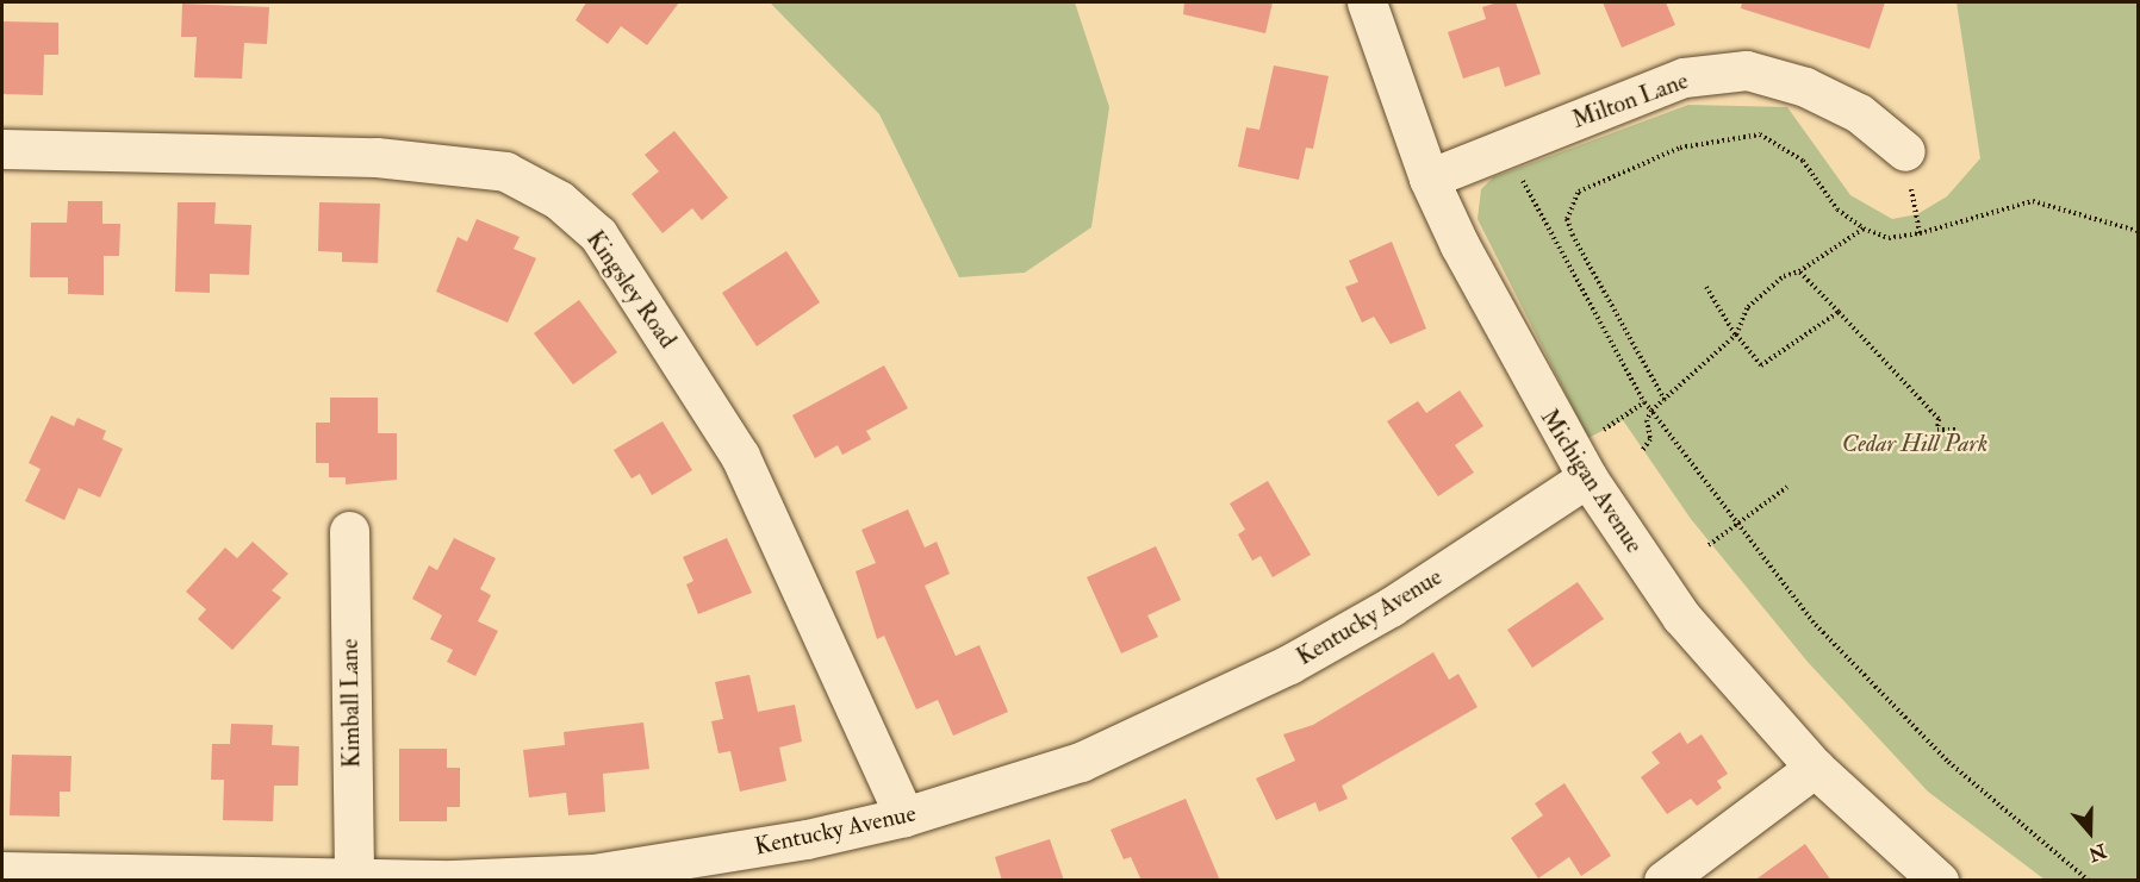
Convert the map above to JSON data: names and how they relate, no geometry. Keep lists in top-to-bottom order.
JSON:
{
  "streets": {
    "street": [
      "Milton Lane",
      "Kingsley Road",
      "Michigan Avenue",
      "Kentucky Avenue",
      "Kimball Lane"
    ]
  },
  "crossings": [
    ["Milton Lane", "Michigan Avenue"],
    ["Kingsley Road", "Kentucky Avenue"],
    ["Michigan Avenue", "Kentucky Avenue"],
    ["Kentucky Avenue", "Kimball Lane"]
  ],
  "parks": ["Cedar Hill Park"],
  "north": "bottom"
}
